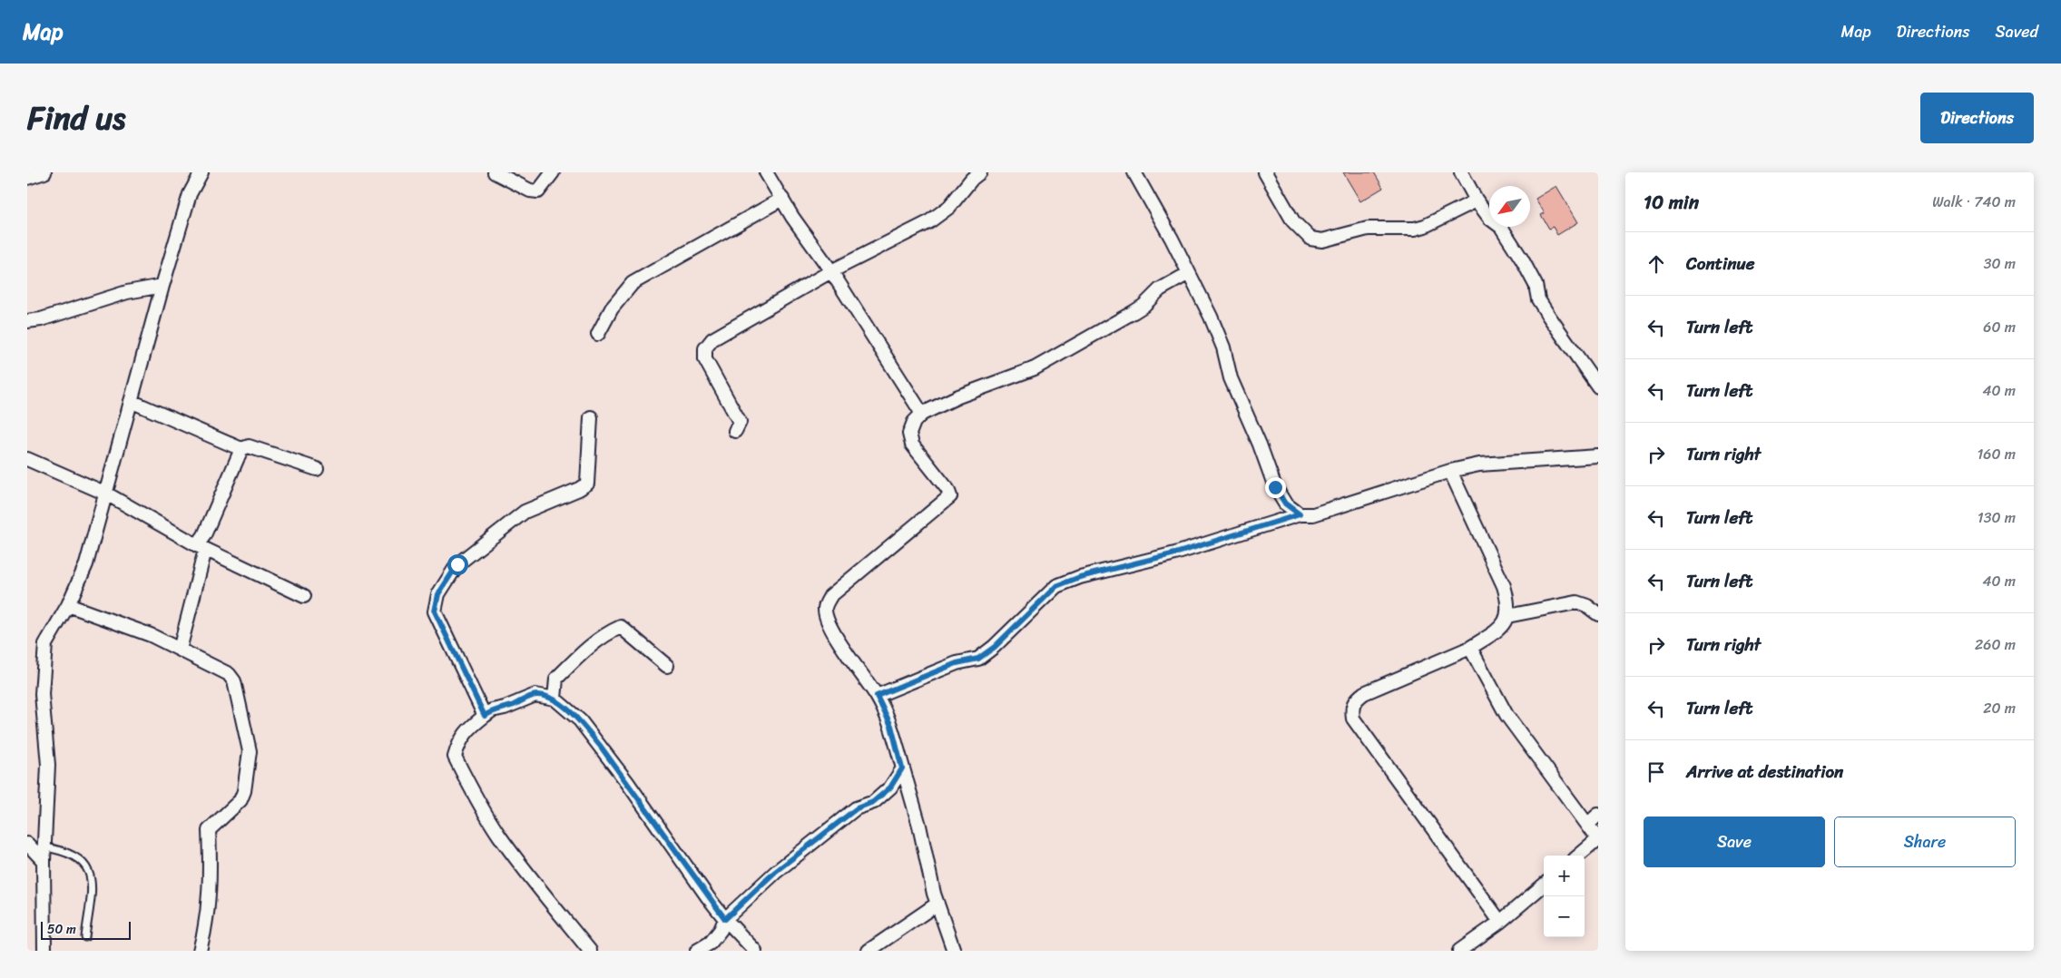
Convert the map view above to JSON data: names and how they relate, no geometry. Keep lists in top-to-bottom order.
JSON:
{
  "scale_bar": "50 m",
  "north": "bottom left",
  "page": {
    "header": "Map",
    "nav": ["Map", "Directions", "Saved"],
    "title": "Find us",
    "buttons": [
      "Directions",
      ["Save", "Share"]
    ],
    "heading": ["10 min", "Walk · 740 m"],
    "list": [
      ["Continue", "30 m"],
      ["Turn left", "60 m"],
      ["Turn left", "40 m"],
      ["Turn right", "160 m"],
      ["Turn left", "130 m"],
      ["Turn left", "40 m"],
      ["Turn right", "260 m"],
      ["Turn left", "20 m"],
      "Arrive at destination"
    ],
    "map_buttons": ["+", "−"],
    "scale": "50 m"
  }
}
